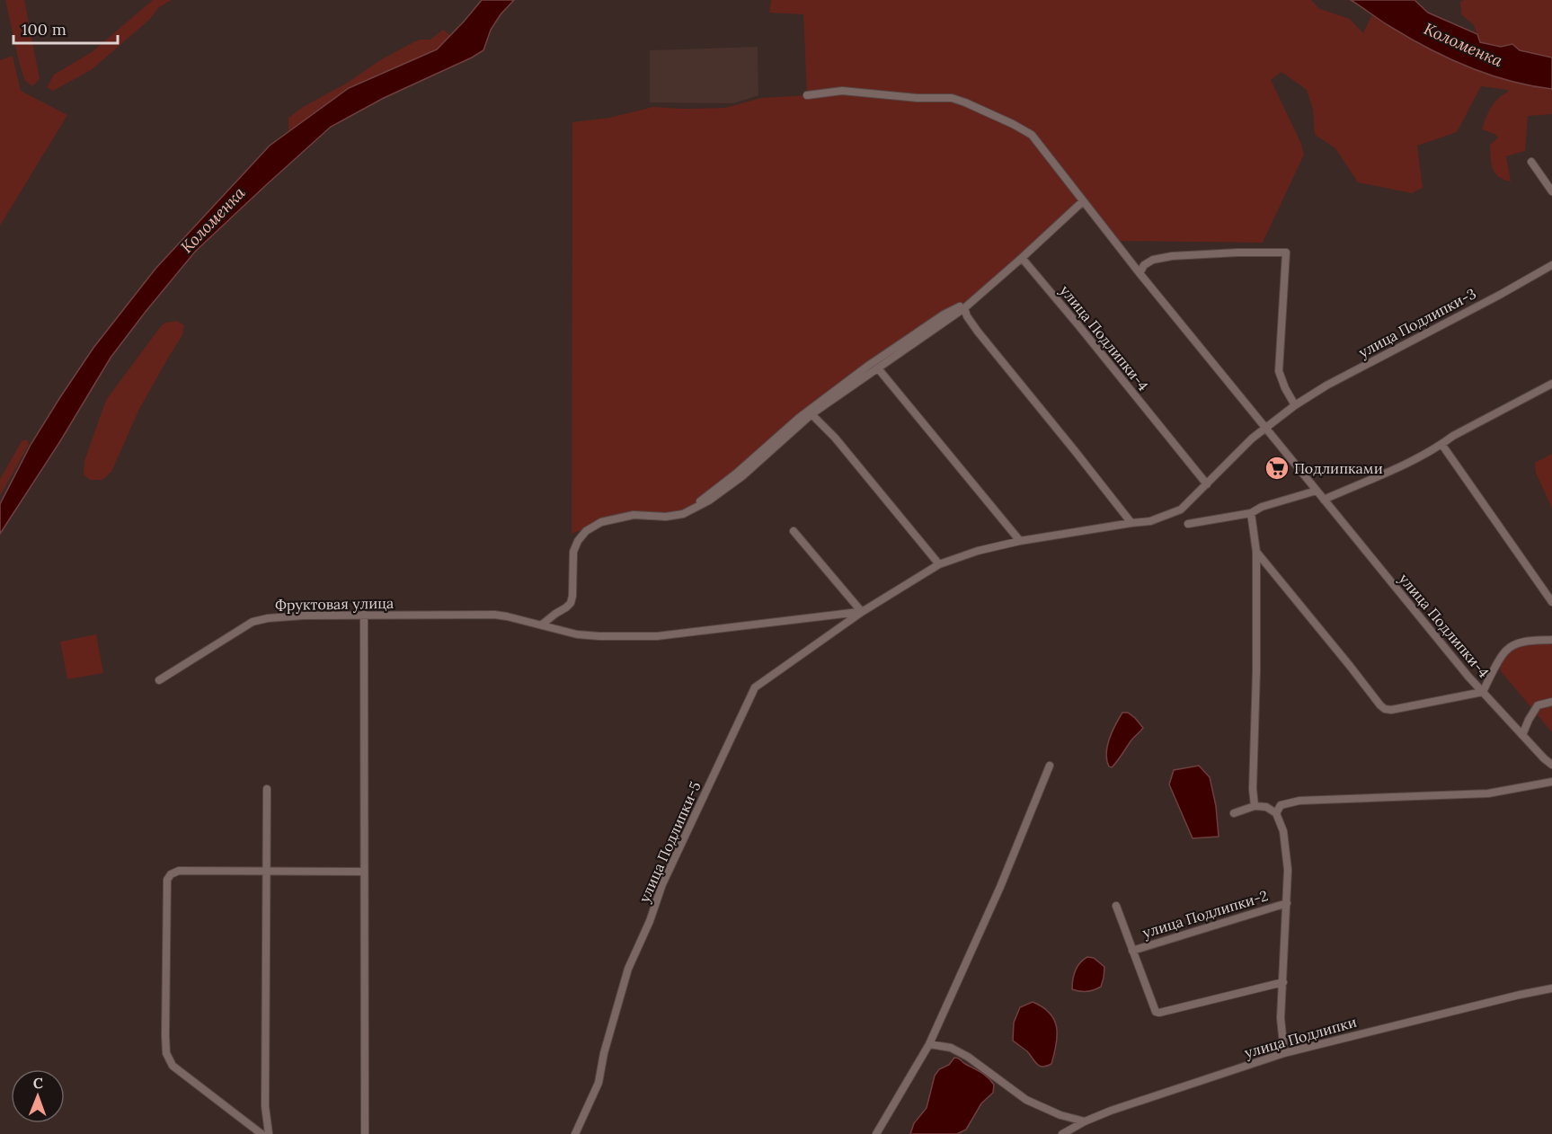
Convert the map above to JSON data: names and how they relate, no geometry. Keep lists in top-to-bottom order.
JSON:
{
  "streets": {
    "street": [
      "улица Подлипки-3",
      "улица Подлипки-4",
      "Фруктовая улица",
      "улица Подлипки-5",
      "улица Подлипки-2",
      "улица Подлипки"
    ]
  },
  "crossings": [
    ["улица Подлипки-3", "улица Подлипки-4"],
    ["Фруктовая улица", "улица Подлипки-5"],
    ["улица Подлипки-2", "улица Подлипки"]
  ],
  "water": ["Коломенка"],
  "places": {
    "supermarket": ["Подлипками"]
  },
  "scale_bar": "100 m",
  "north": "top"
}
